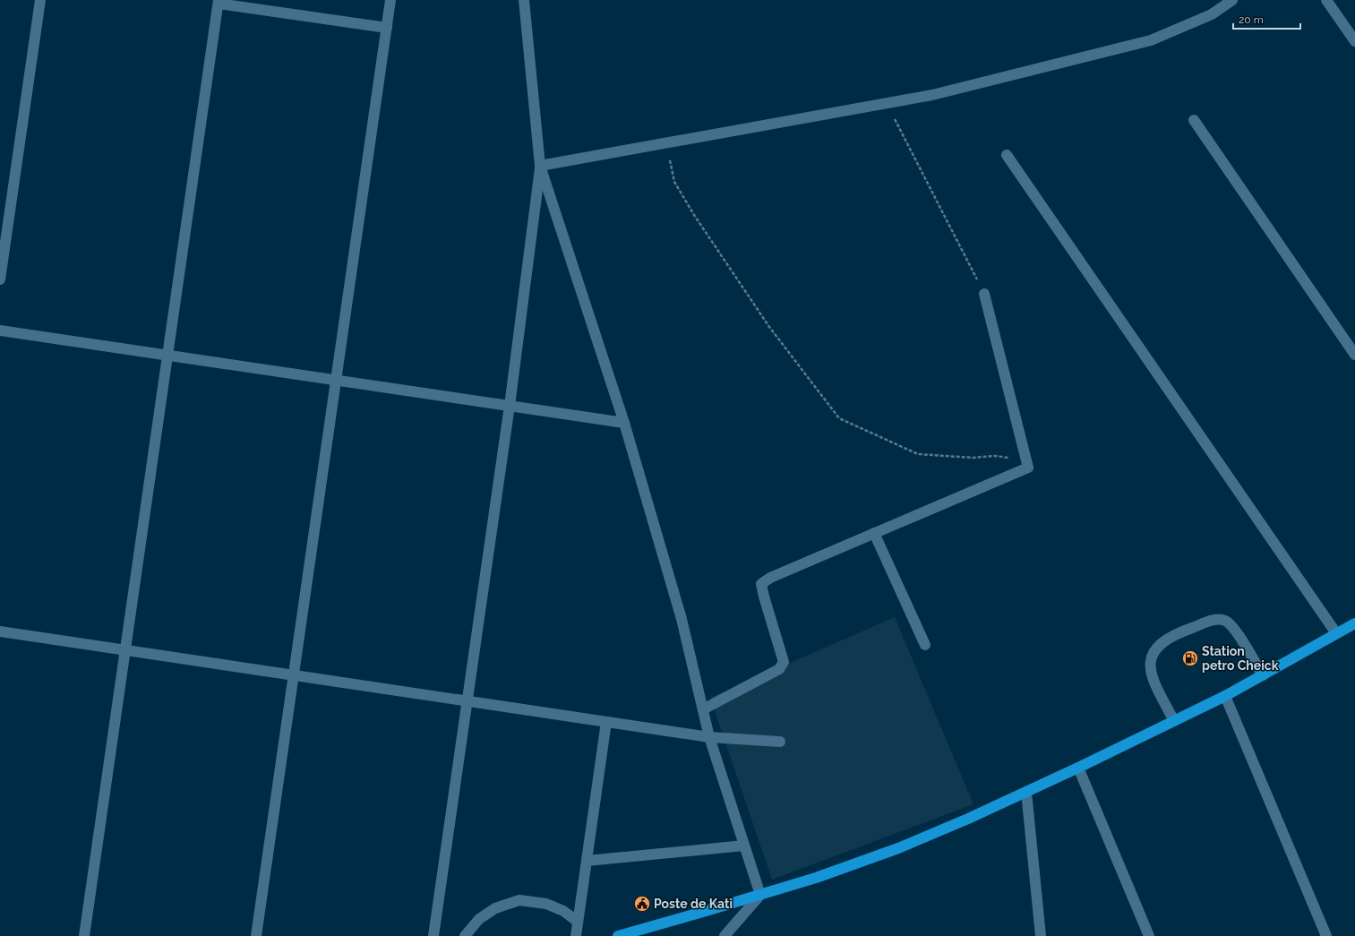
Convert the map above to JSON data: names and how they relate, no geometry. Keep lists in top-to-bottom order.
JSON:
{
  "places": {
    "fuel station": ["Station petro Cheick"],
    "public building": ["Poste de Kati"]
  },
  "scale_bar": "20 m"
}
